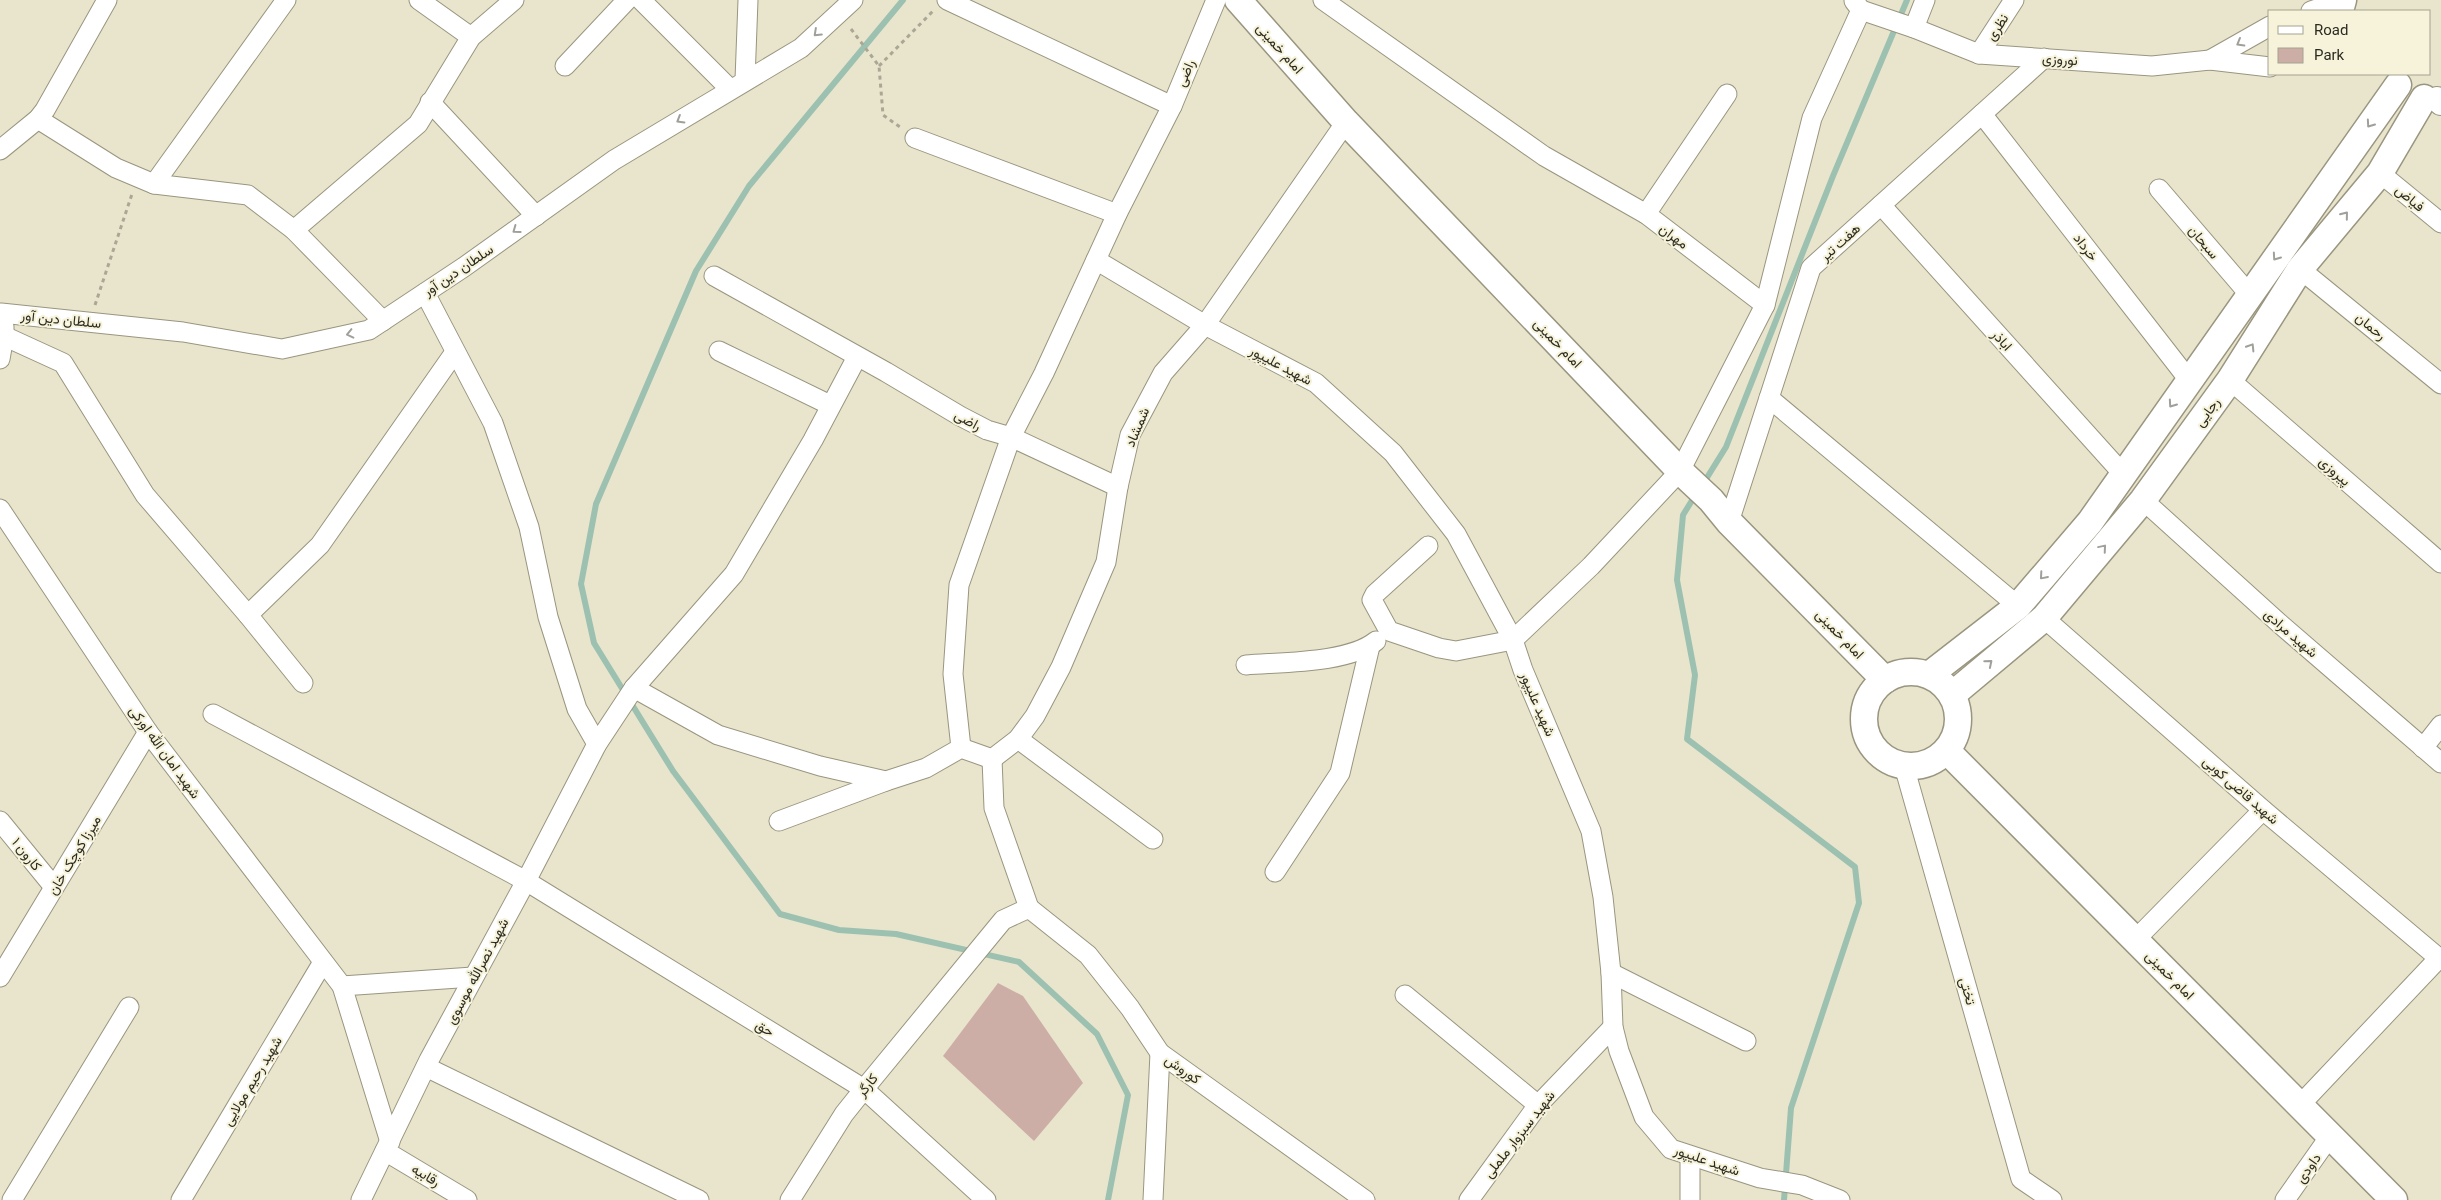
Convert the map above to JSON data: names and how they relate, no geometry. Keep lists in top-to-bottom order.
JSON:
{
  "streets": {
    "main road": ["امام خمینی", "رجایی"],
    "street": [
      "نظری",
      "نوروزی",
      "راضی",
      "فیاض",
      "مهران",
      "هفت تیر",
      "سبحان",
      "خرداد",
      "سلطان دین آور",
      "رحمان",
      "اباذر",
      "شهید علیپور",
      "شمشاد",
      "پیروزی",
      "شهید مرادی",
      "شهید امان الله اورکی",
      "شهید قاضی کوبی",
      "کارون ۱",
      "میرزا کوچک خان",
      "شهید نصرالله موسوی",
      "تختی",
      "حق",
      "کوروش",
      "شهید رحیم مولایی",
      "کارگر",
      "شهید سبزوار ململی",
      "داودی",
      "رقابیه"
    ]
  },
  "crossings": [
    ["نظری", "نوروزی"],
    ["امام خمینی", "هفت تیر"],
    ["امام خمینی", "رجایی"],
    ["امام خمینی", "شمشاد"],
    ["امام خمینی", "تختی"],
    ["امام خمینی", "داودی"],
    ["نوروزی", "هفت تیر"],
    ["راضی", "شهید علیپور"],
    ["فیاض", "رجایی"],
    ["هفت تیر", "خرداد"],
    ["هفت تیر", "اباذر"],
    ["رحمان", "رجایی"],
    ["شهید علیپور", "شمشاد"],
    ["شهید علیپور", "شهید سبزوار ململی"],
    ["رجایی", "پیروزی"],
    ["رجایی", "شهید مرادی"],
    ["رجایی", "شهید قاضی کوبی"],
    ["رجایی", "تختی"],
    ["شهید امان الله اورکی", "میرزا کوچک خان"],
    ["شهید امان الله اورکی", "شهید نصرالله موسوی"],
    ["شهید امان الله اورکی", "شهید رحیم مولایی"],
    ["شهید امان الله اورکی", "رقابیه"],
    ["کارون ۱", "میرزا کوچک خان"],
    ["شهید نصرالله موسوی", "حق"],
    ["شهید نصرالله موسوی", "رقابیه"],
    ["حق", "کارگر"],
    ["کوروش", "کارگر"]
  ],
  "one_way": ["سلطان دین آور"],
  "legend": ["Road", "Park"]
}
